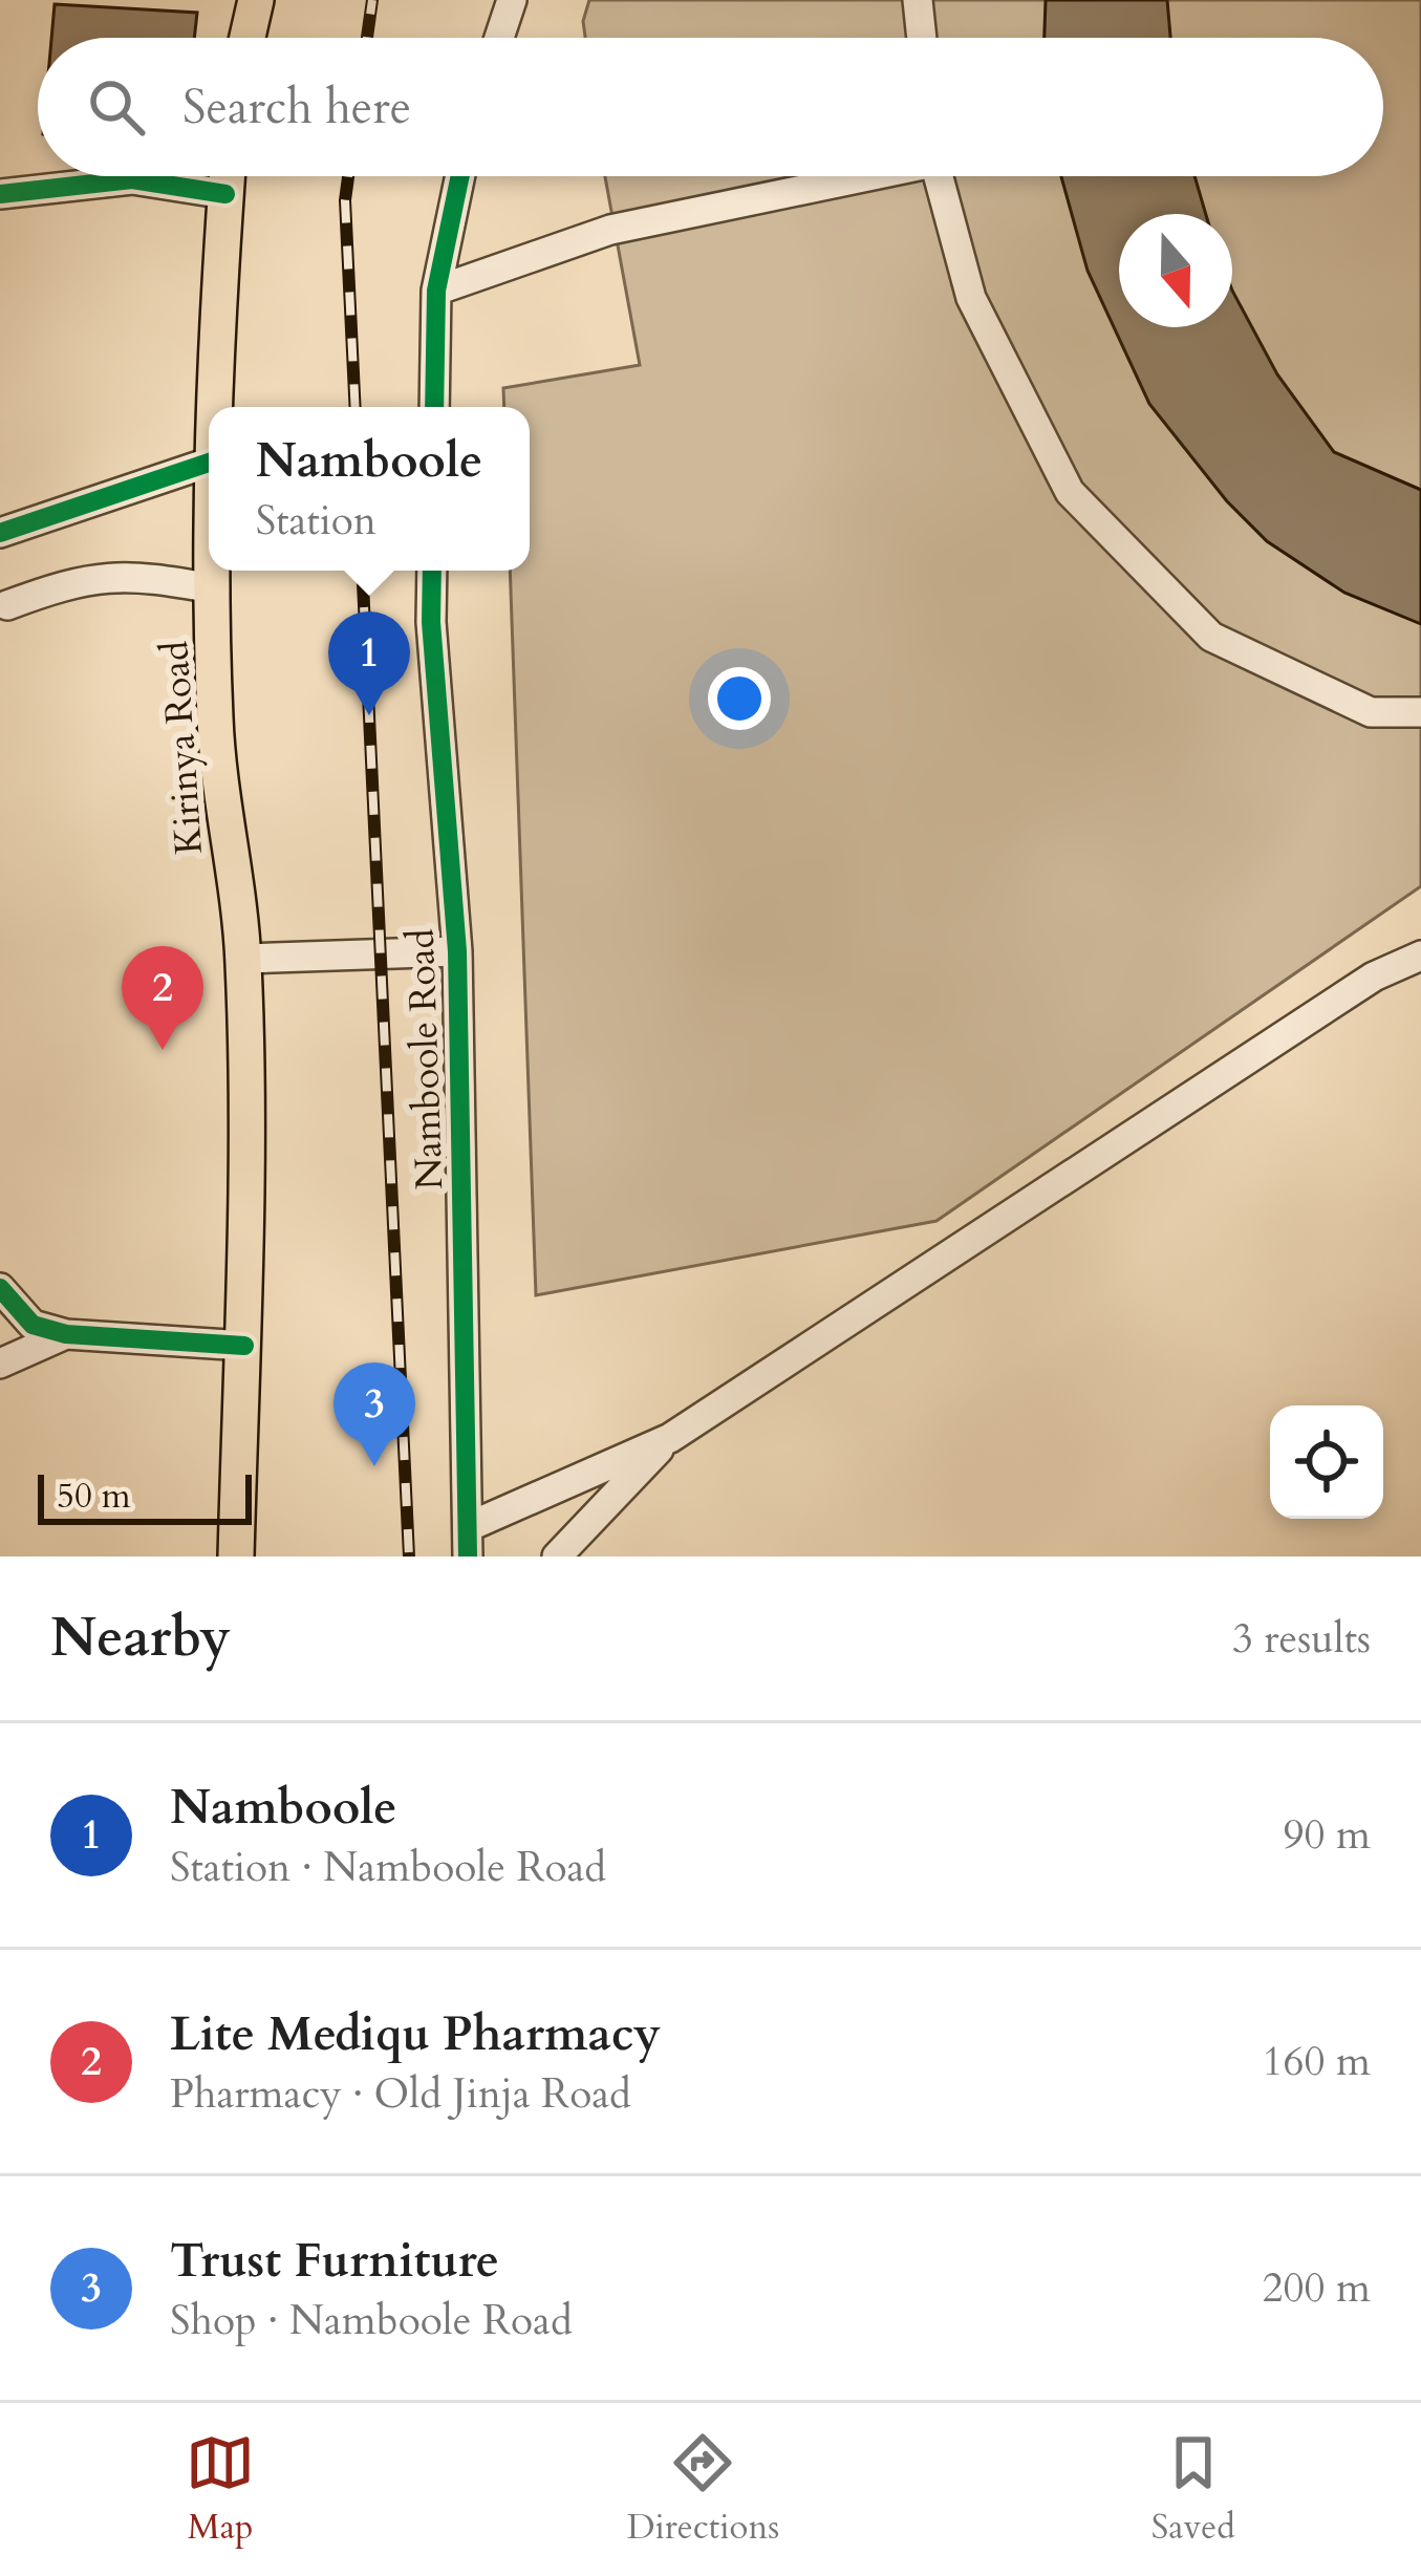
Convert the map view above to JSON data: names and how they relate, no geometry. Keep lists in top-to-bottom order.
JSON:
{
  "streets": {
    "main road": ["Kirinya Road"],
    "street": ["Namboole Road"]
  },
  "scale_bar": "50 m",
  "north": "bottom",
  "page": {
    "search": "Search here",
    "popup": ["Namboole", "Station"],
    "pins": ["1", "2", "3"],
    "scale": "50 m",
    "heading": ["Nearby", "3 results"],
    "list": [
      {
        "mark": "1",
        "name": "Namboole",
        "note": "Station · Namboole Road",
        "value": "90 m"
      },
      {
        "mark": "2",
        "name": "Lite Mediqu Pharmacy",
        "note": "Pharmacy · Old Jinja Road",
        "value": "160 m"
      },
      {
        "mark": "3",
        "name": "Trust Furniture",
        "note": "Shop · Namboole Road",
        "value": "200 m"
      }
    ],
    "nav": ["Map", "Directions", "Saved"]
  }
}
